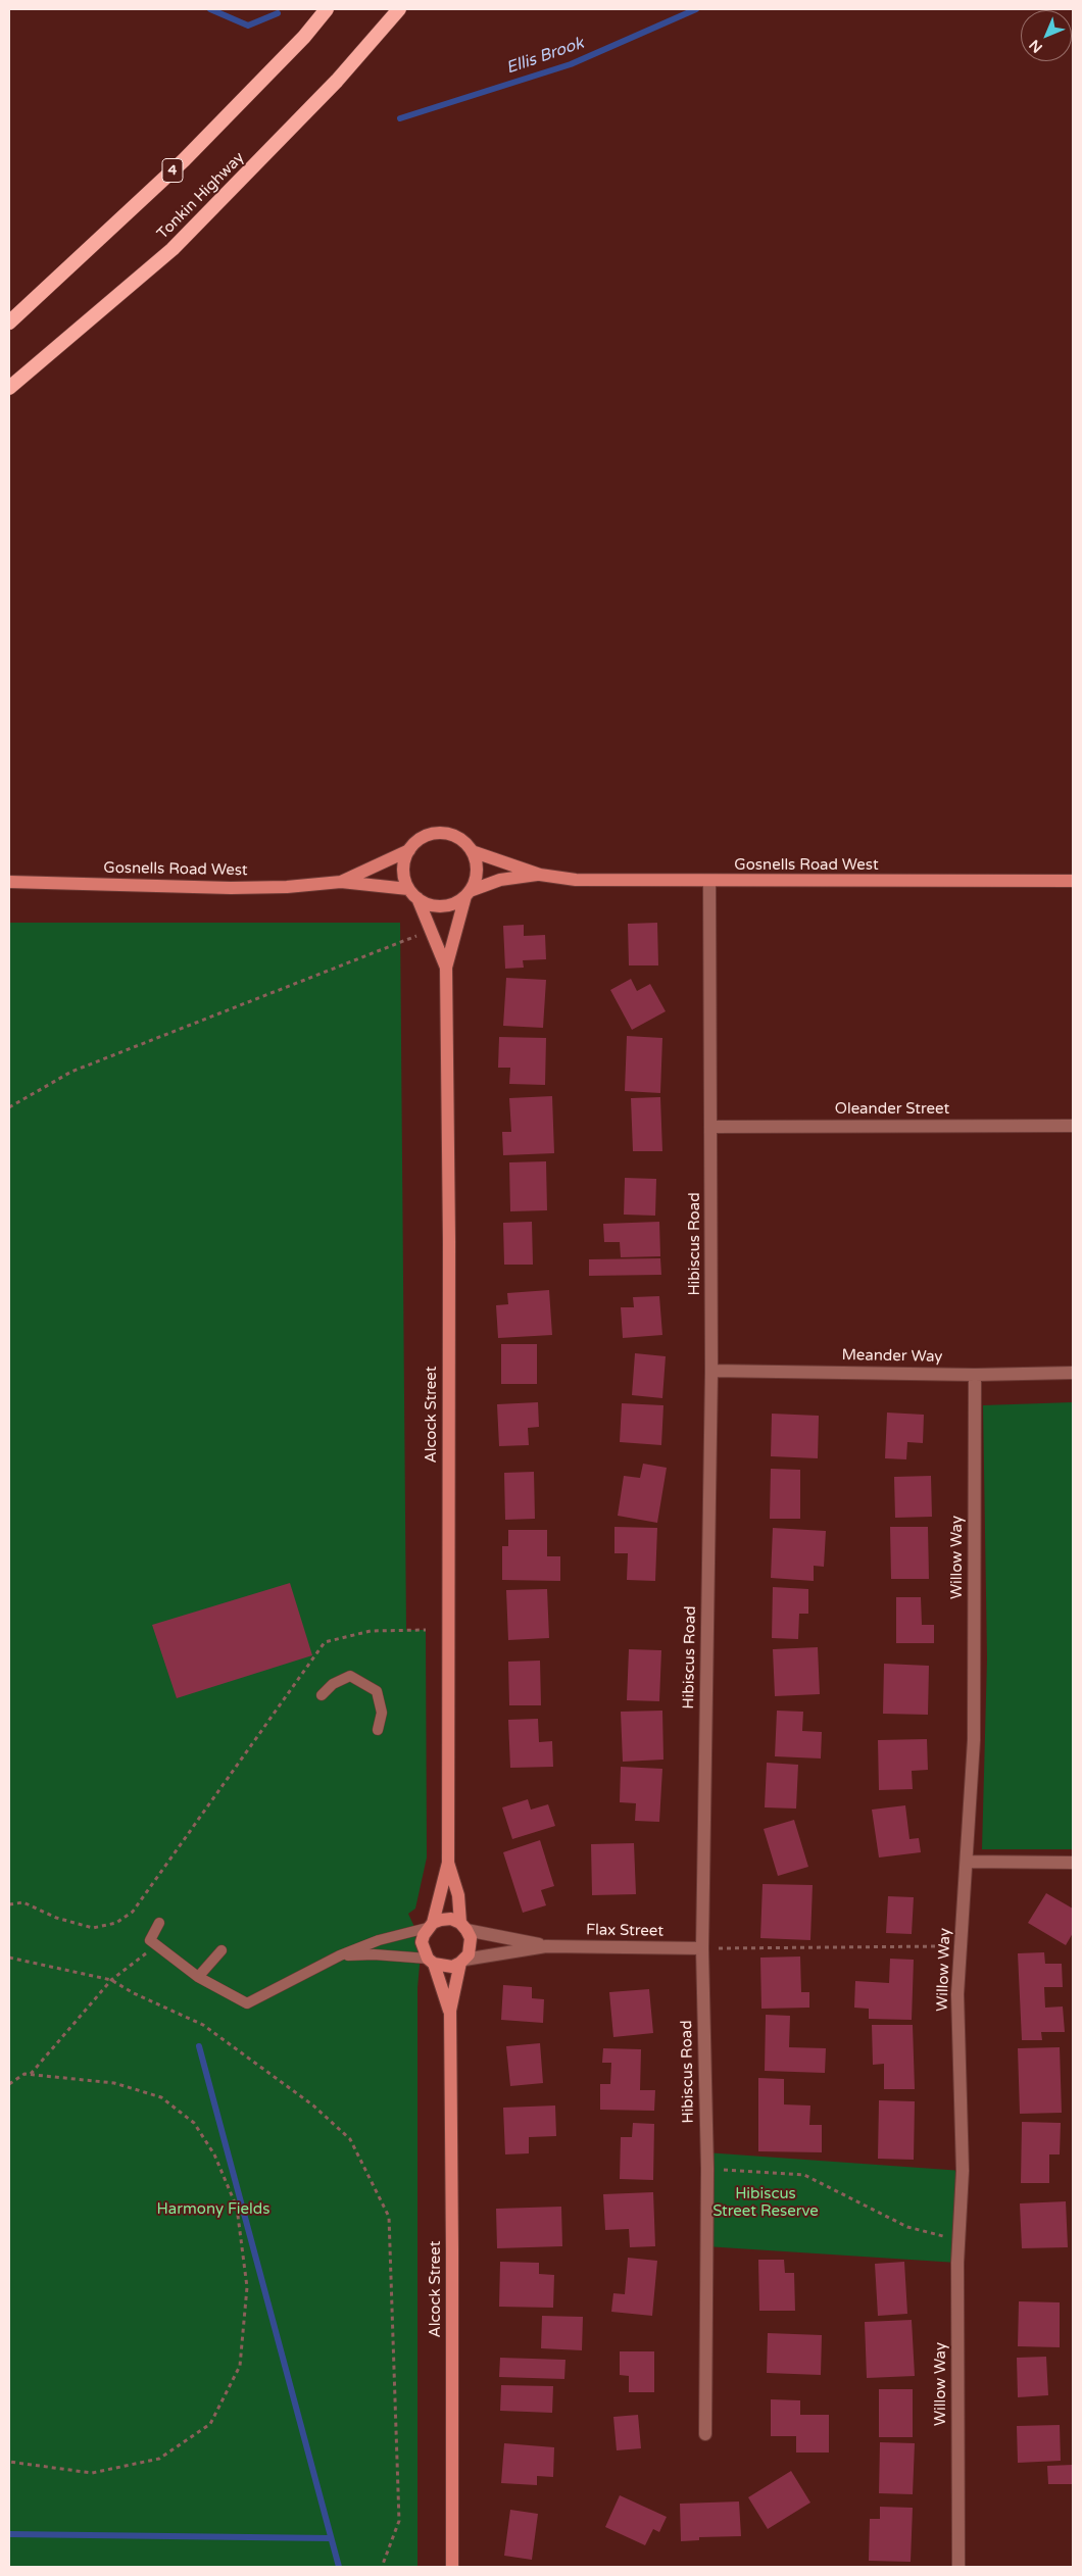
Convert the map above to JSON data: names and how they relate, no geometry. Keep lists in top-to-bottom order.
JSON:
{
  "streets": {
    "highway": ["4", "Tonkin Highway"],
    "main road": ["Gosnells Road West", "Alcock Street"],
    "street": [
      "Oleander Street",
      "Hibiscus Road",
      "Meander Way",
      "Willow Way",
      "Flax Street"
    ]
  },
  "crossings": [
    ["Gosnells Road West", "Hibiscus Road"],
    ["Gosnells Road West", "Alcock Street"],
    ["Oleander Street", "Hibiscus Road"],
    ["Hibiscus Road", "Meander Way"],
    ["Hibiscus Road", "Flax Street"],
    ["Meander Way", "Willow Way"],
    ["Alcock Street", "Flax Street"]
  ],
  "water": ["Ellis Brook"],
  "parks": ["Hibiscus Street Reserve", "Harmony Fields"],
  "north": "bottom left"
}
